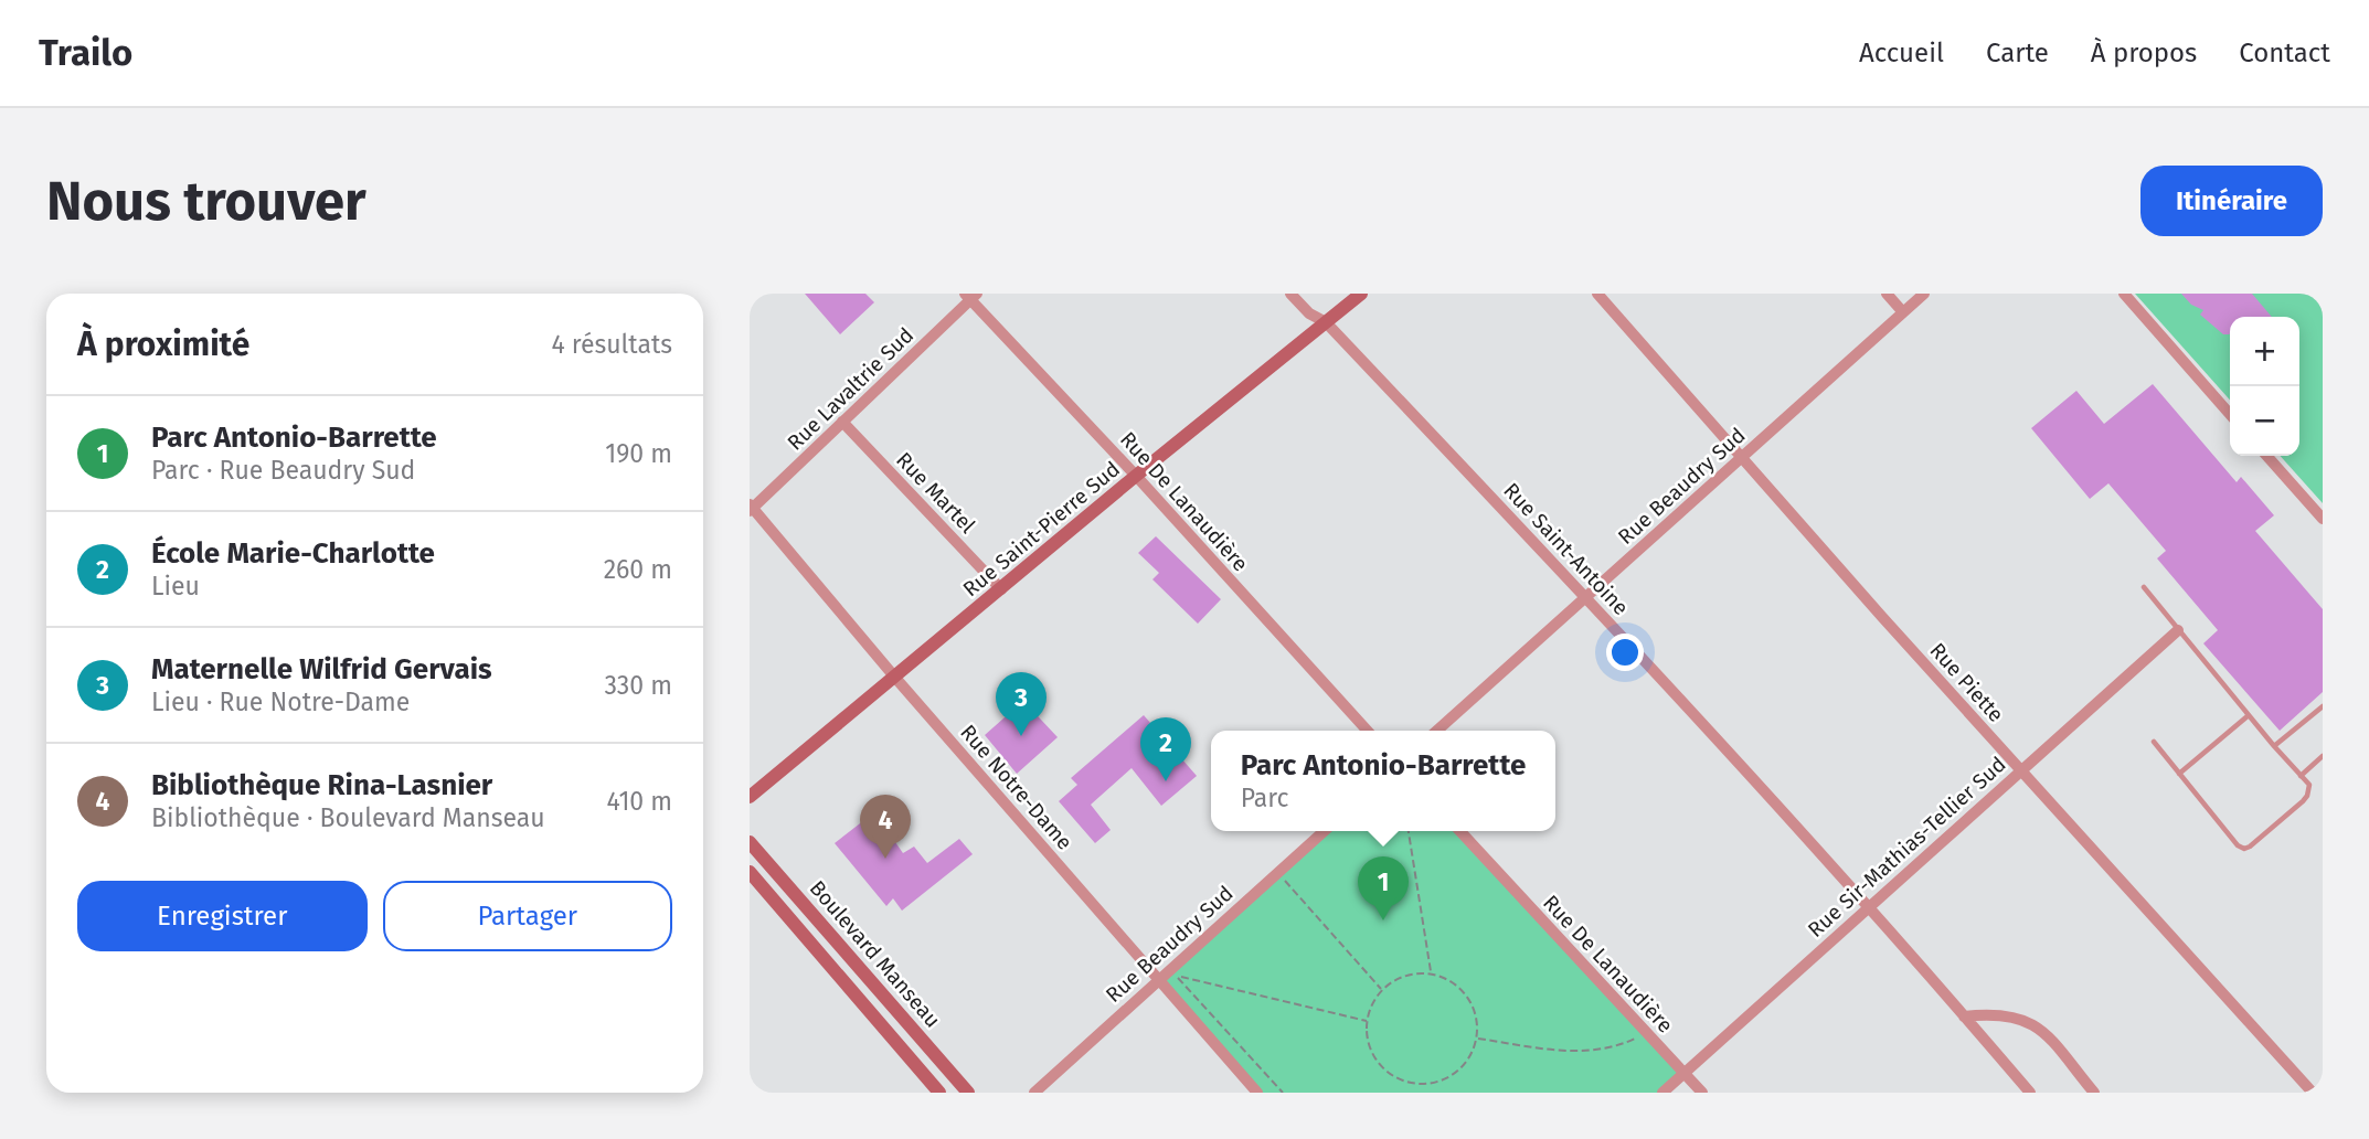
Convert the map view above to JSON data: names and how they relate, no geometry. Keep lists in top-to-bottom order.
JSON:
{
  "streets": {
    "street": [
      "Rue Lavaltrie Sud",
      "Rue Beaudry Sud",
      "Rue Martel",
      "Rue De Lanaudière",
      "Rue Saint-Pierre Sud",
      "Rue Saint-Antoine",
      "Rue Piette",
      "Rue Notre-Dame",
      "Rue Sir-Mathias-Tellier Sud",
      "Boulevard Manseau"
    ]
  },
  "crossings": [
    ["Rue Lavaltrie Sud", "Rue Martel"],
    ["Rue Lavaltrie Sud", "Rue De Lanaudière"],
    ["Rue Lavaltrie Sud", "Rue Notre-Dame"],
    ["Rue Beaudry Sud", "Rue Saint-Antoine"],
    ["Rue Beaudry Sud", "Rue Piette"],
    ["Rue Beaudry Sud", "Rue Notre-Dame"],
    ["Rue Martel", "Rue Saint-Pierre Sud"],
    ["Rue De Lanaudière", "Rue Saint-Pierre Sud"],
    ["Rue De Lanaudière", "Rue Sir-Mathias-Tellier Sud"],
    ["Rue Saint-Pierre Sud", "Rue Saint-Antoine"],
    ["Rue Saint-Pierre Sud", "Rue Notre-Dame"],
    ["Rue Saint-Antoine", "Rue Sir-Mathias-Tellier Sud"],
    ["Rue Piette", "Rue Sir-Mathias-Tellier Sud"]
  ],
  "page": {
    "header": "Trailo",
    "nav": [
      "Accueil",
      "Carte",
      "À propos",
      "Contact"
    ],
    "buttons": [
      "Itinéraire",
      ["Enregistrer", "Partager"]
    ],
    "title": "Nous trouver",
    "heading": ["À proximité", "4 résultats"],
    "map_buttons": ["+", "−"],
    "list": [
      {
        "mark": "1",
        "name": "Parc Antonio-Barrette",
        "note": "Parc · Rue Beaudry Sud",
        "value": "190 m"
      },
      {
        "mark": "2",
        "name": "École Marie-Charlotte",
        "note": "Lieu",
        "value": "260 m"
      },
      {
        "mark": "3",
        "name": "Maternelle Wilfrid Gervais",
        "note": "Lieu · Rue Notre-Dame",
        "value": "330 m"
      },
      {
        "mark": "4",
        "name": "Bibliothèque Rina-Lasnier",
        "note": "Bibliothèque · Boulevard Manseau",
        "value": "410 m"
      }
    ],
    "pins": [
      "3",
      "2",
      "4",
      "1"
    ],
    "popup": ["Parc Antonio-Barrette", "Parc"]
  }
}
